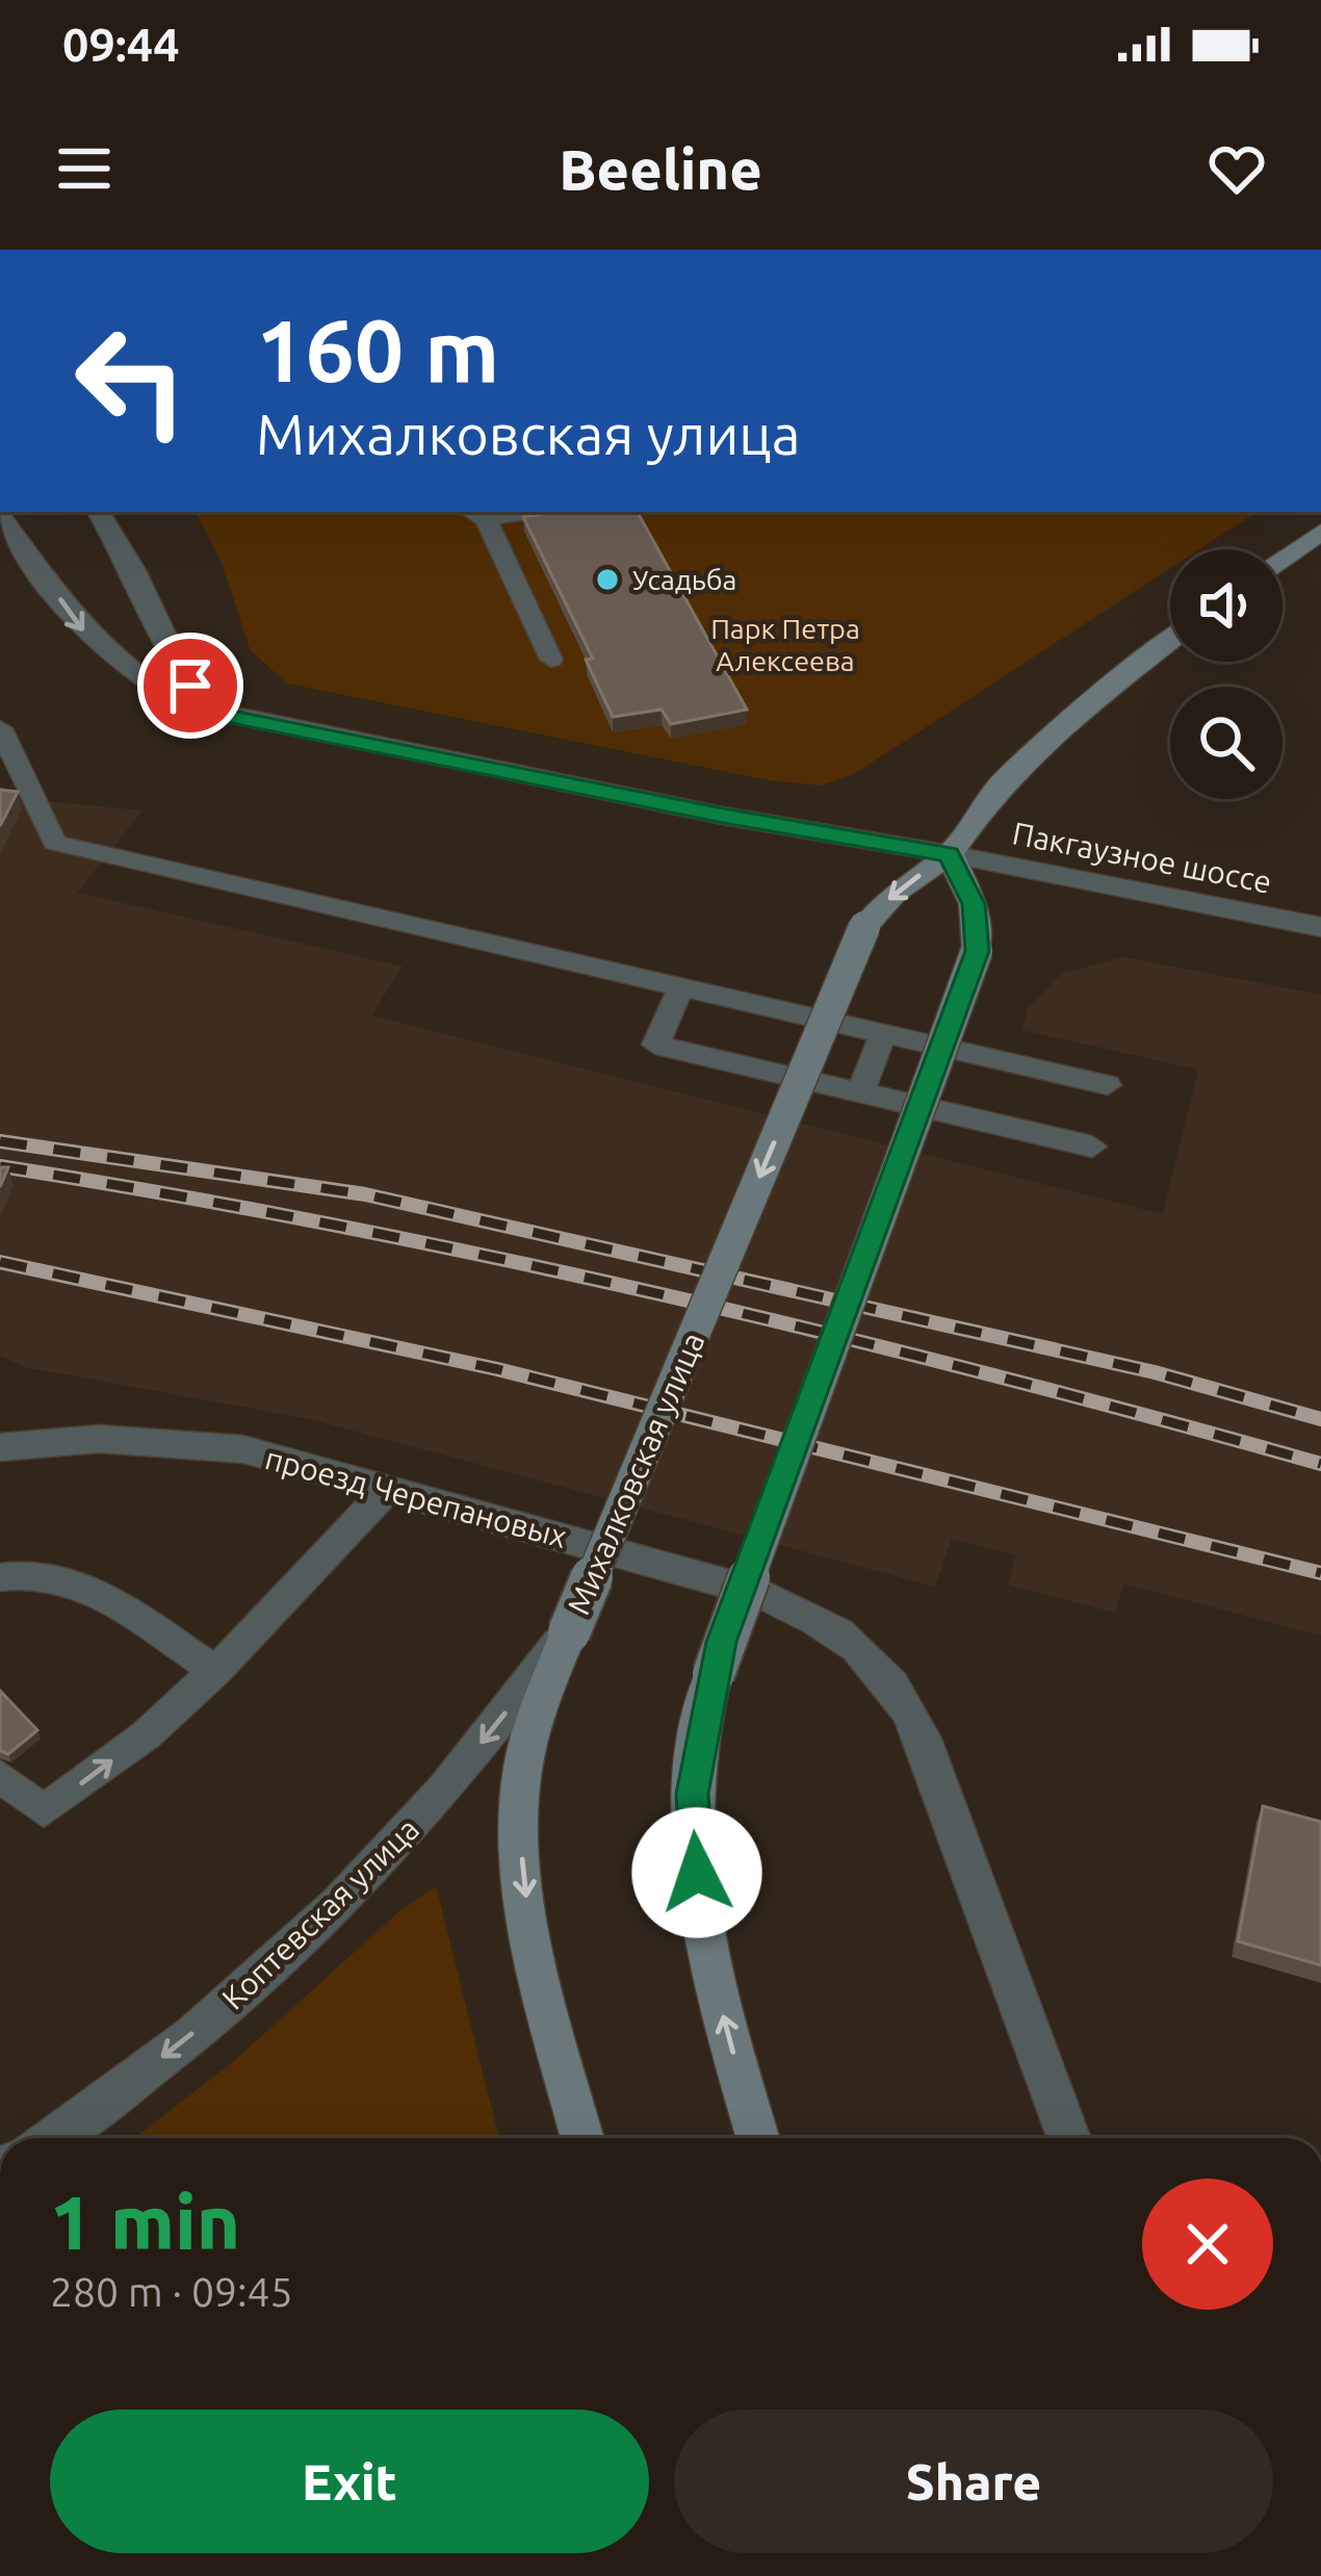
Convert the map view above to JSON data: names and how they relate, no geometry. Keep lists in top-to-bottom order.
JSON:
{
  "streets": {
    "main road": ["Михалковская улица"],
    "street": ["Пакгаузное шоссе", "проезд Черепановых", "Коптевская улица"]
  },
  "crossings": [
    ["Пакгаузное шоссе", "Михалковская улица"],
    ["Михалковская улица", "Коптевская улица"]
  ],
  "one_way": ["Коптевская улица"],
  "parks": ["Парк Петра Алексеева"],
  "places": ["Усадьба"],
  "page": {
    "status": "09:44",
    "header": "Beeline",
    "turn": ["160 m", "Михалковская улица"],
    "heading": ["1 min", "280 m · 09:45"],
    "buttons": ["Exit", "Share"]
  }
}
